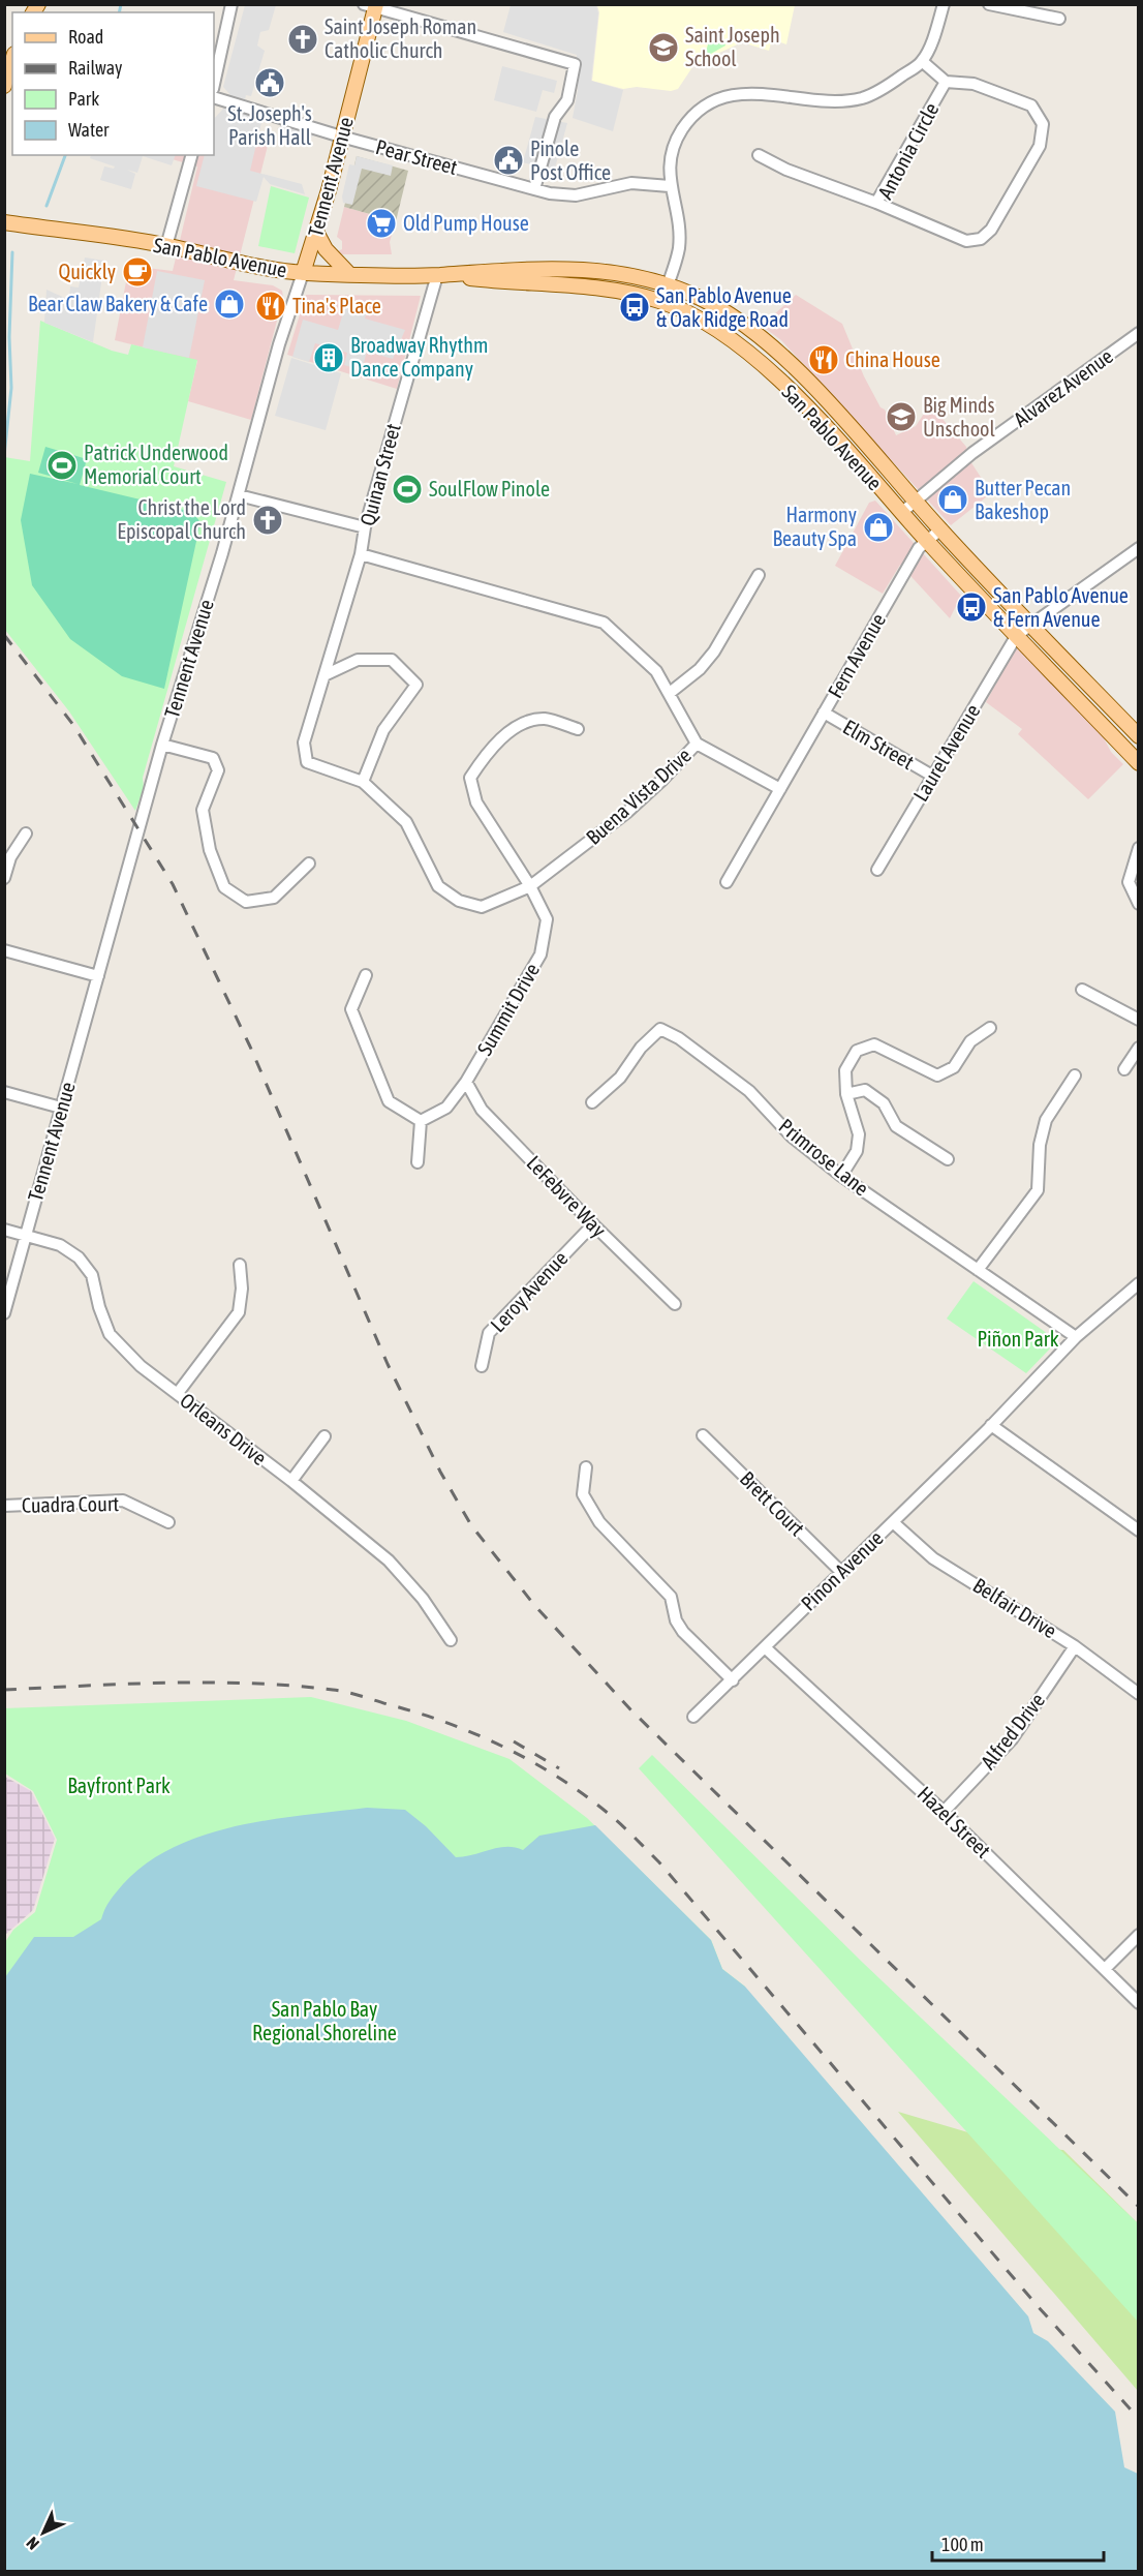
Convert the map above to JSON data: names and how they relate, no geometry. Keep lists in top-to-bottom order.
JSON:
{
  "streets": {
    "main road": ["Tennent Avenue", "San Pablo Avenue"],
    "street": [
      "Antonia Circle",
      "Pear Street",
      "Alvarez Avenue",
      "Quinan Street",
      "Fern Avenue",
      "Elm Street",
      "Laurel Avenue",
      "Buena Vista Drive",
      "Summit Drive",
      "Primrose Lane",
      "LeFebvre Way",
      "Leroy Avenue",
      "Orleans Drive",
      "Brett Court",
      "Cuadra Court",
      "Pinon Avenue",
      "Belfair Drive",
      "Alfred Drive",
      "Hazel Street"
    ]
  },
  "crossings": [
    ["Pear Street", "Tennent Avenue"],
    ["Tennent Avenue", "San Pablo Avenue"],
    ["Tennent Avenue", "Orleans Drive"],
    ["San Pablo Avenue", "Alvarez Avenue"],
    ["San Pablo Avenue", "Quinan Street"],
    ["San Pablo Avenue", "Fern Avenue"],
    ["San Pablo Avenue", "Laurel Avenue"],
    ["Quinan Street", "Buena Vista Drive"],
    ["Fern Avenue", "Elm Street"],
    ["Elm Street", "Laurel Avenue"],
    ["Buena Vista Drive", "Summit Drive"],
    ["Summit Drive", "LeFebvre Way"],
    ["Primrose Lane", "Pinon Avenue"],
    ["LeFebvre Way", "Leroy Avenue"],
    ["Brett Court", "Pinon Avenue"],
    ["Pinon Avenue", "Belfair Drive"],
    ["Pinon Avenue", "Hazel Street"],
    ["Belfair Drive", "Alfred Drive"],
    ["Alfred Drive", "Hazel Street"]
  ],
  "parks": ["Piñon Park", "Bayfront Park", "San Pablo Bay Regional Shoreline"],
  "places": {
    "church": ["Saint Joseph Roman Catholic Church", "Christ the Lord Episcopal Church"],
    "school or university": ["Saint Joseph School", "Big Minds Unschool"],
    "public building": ["St. Joseph's Parish Hall", "Pinole Post Office"],
    "supermarket": ["Old Pump House"],
    "cafe": ["Quickly"],
    "shop": ["Bear Claw Bakery & Cafe", "Butter Pecan Bakeshop", "Harmony Beauty Spa"],
    "restaurant": ["Tina's Place", "China House"],
    "bus stop": ["San Pablo Avenue & Oak Ridge Road", "San Pablo Avenue & Fern Avenue"],
    "building": ["Broadway Rhythm Dance Company"],
    "sports": ["Patrick Underwood Memorial Court", "SoulFlow Pinole"]
  },
  "legend": [
    "Road",
    "Railway",
    "Park",
    "Water"
  ],
  "scale_bar": "100 m",
  "north": "bottom left"
}
